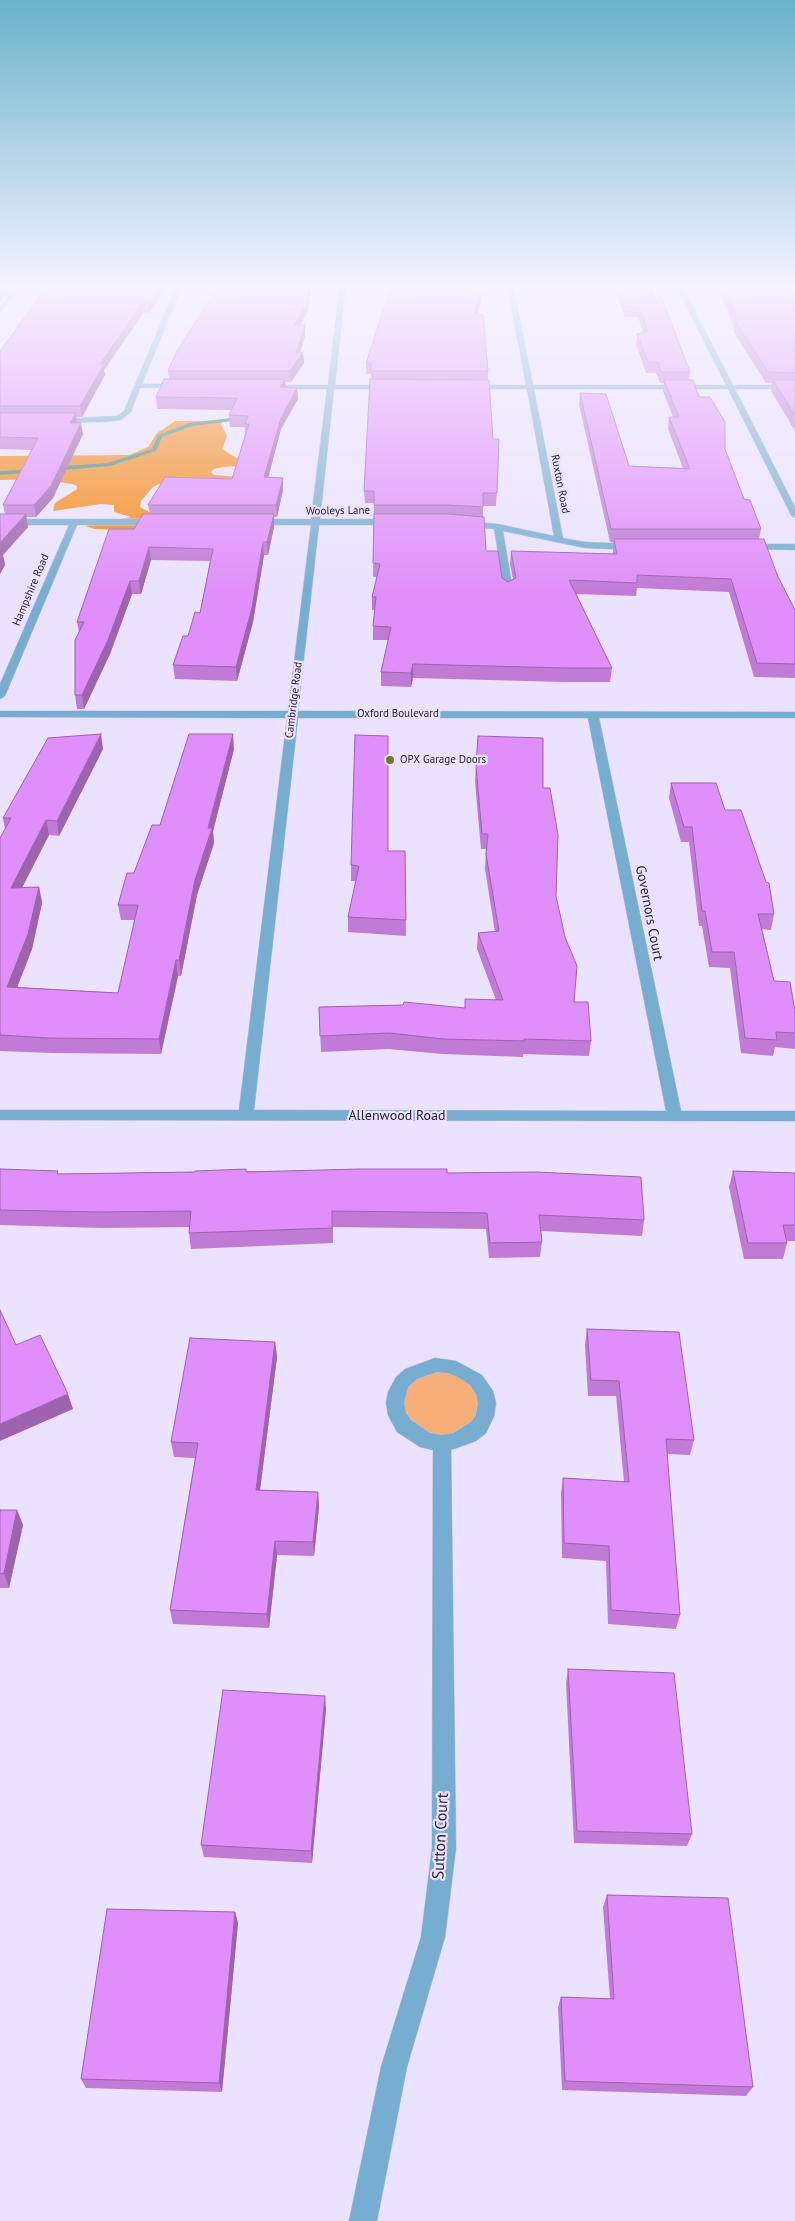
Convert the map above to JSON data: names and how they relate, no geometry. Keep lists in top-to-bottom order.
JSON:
{
  "streets": {
    "street": [
      "Ruxton Road",
      "Wooleys Lane",
      "Hampshire Road",
      "Cambridge Road",
      "Oxford Boulevard",
      "Governors Court",
      "Allenwood Road",
      "Sutton Court"
    ]
  },
  "crossings": [
    ["Wooleys Lane", "Cambridge Road"],
    ["Cambridge Road", "Oxford Boulevard"],
    ["Cambridge Road", "Allenwood Road"],
    ["Oxford Boulevard", "Governors Court"],
    ["Governors Court", "Allenwood Road"]
  ],
  "places": ["OPX Garage Doors"]
}
